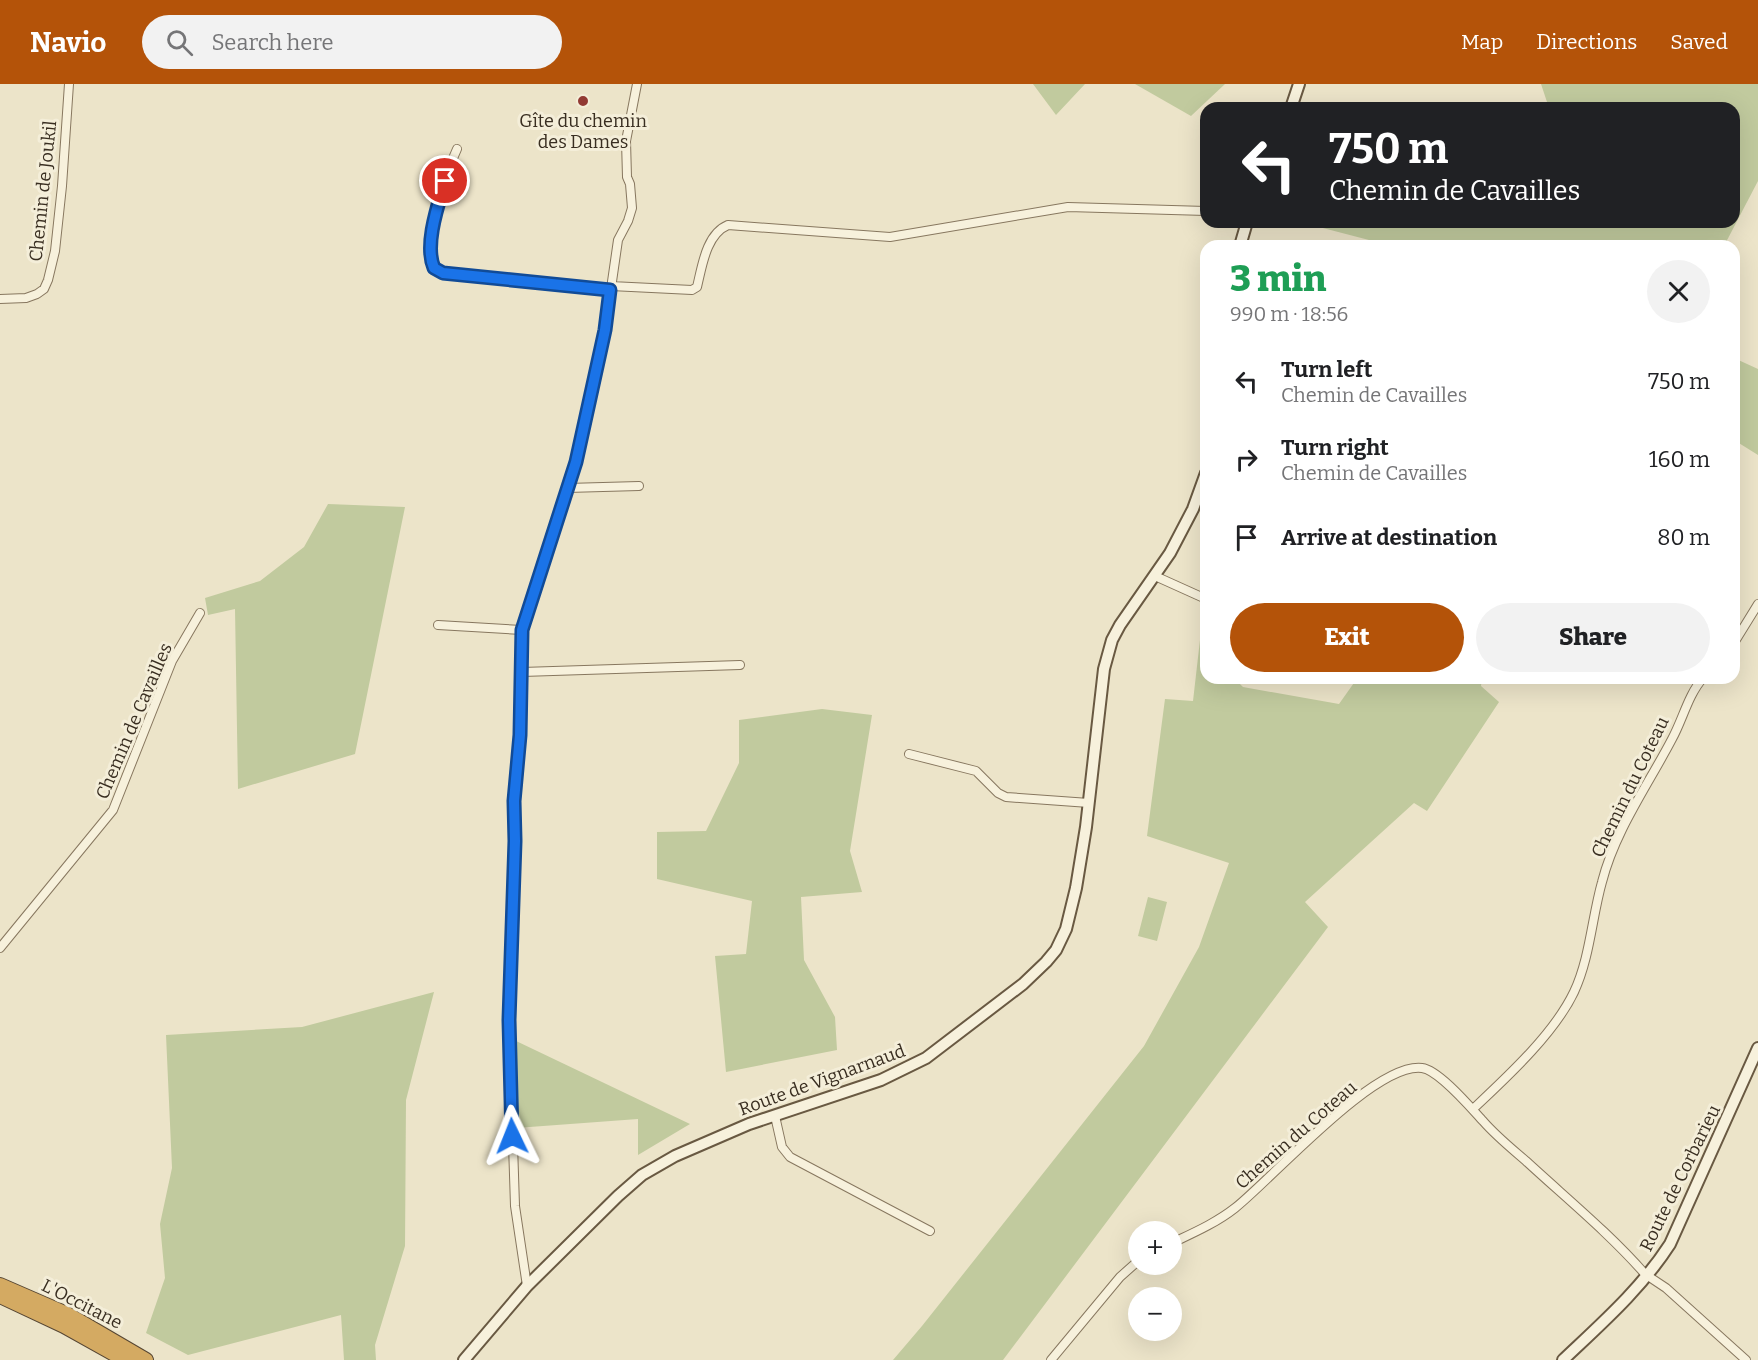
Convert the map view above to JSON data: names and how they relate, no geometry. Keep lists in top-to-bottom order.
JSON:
{
  "streets": {
    "highway": ["L'Occitane"],
    "street": [
      "Chemin de Joukil",
      "Chemin de Cavailles",
      "Chemin du Coteau",
      "Route de Vignarnaud",
      "Route de Corbarieu"
    ]
  },
  "places": ["Gîte du chemin des Dames"],
  "page": {
    "header": "Navio",
    "search": "Search here",
    "nav": ["Map", "Directions", "Saved"],
    "turn": ["750 m", "Chemin de Cavailles"],
    "heading": ["3 min", "990 m · 18:56"],
    "list": [
      {
        "name": "Turn left",
        "note": "Chemin de Cavailles",
        "value": "750 m"
      },
      {
        "name": "Turn right",
        "note": "Chemin de Cavailles",
        "value": "160 m"
      },
      {
        "name": "Arrive at destination",
        "value": "80 m"
      }
    ],
    "buttons": ["Exit", "Share"],
    "map_buttons": ["+", "−"]
  }
}
